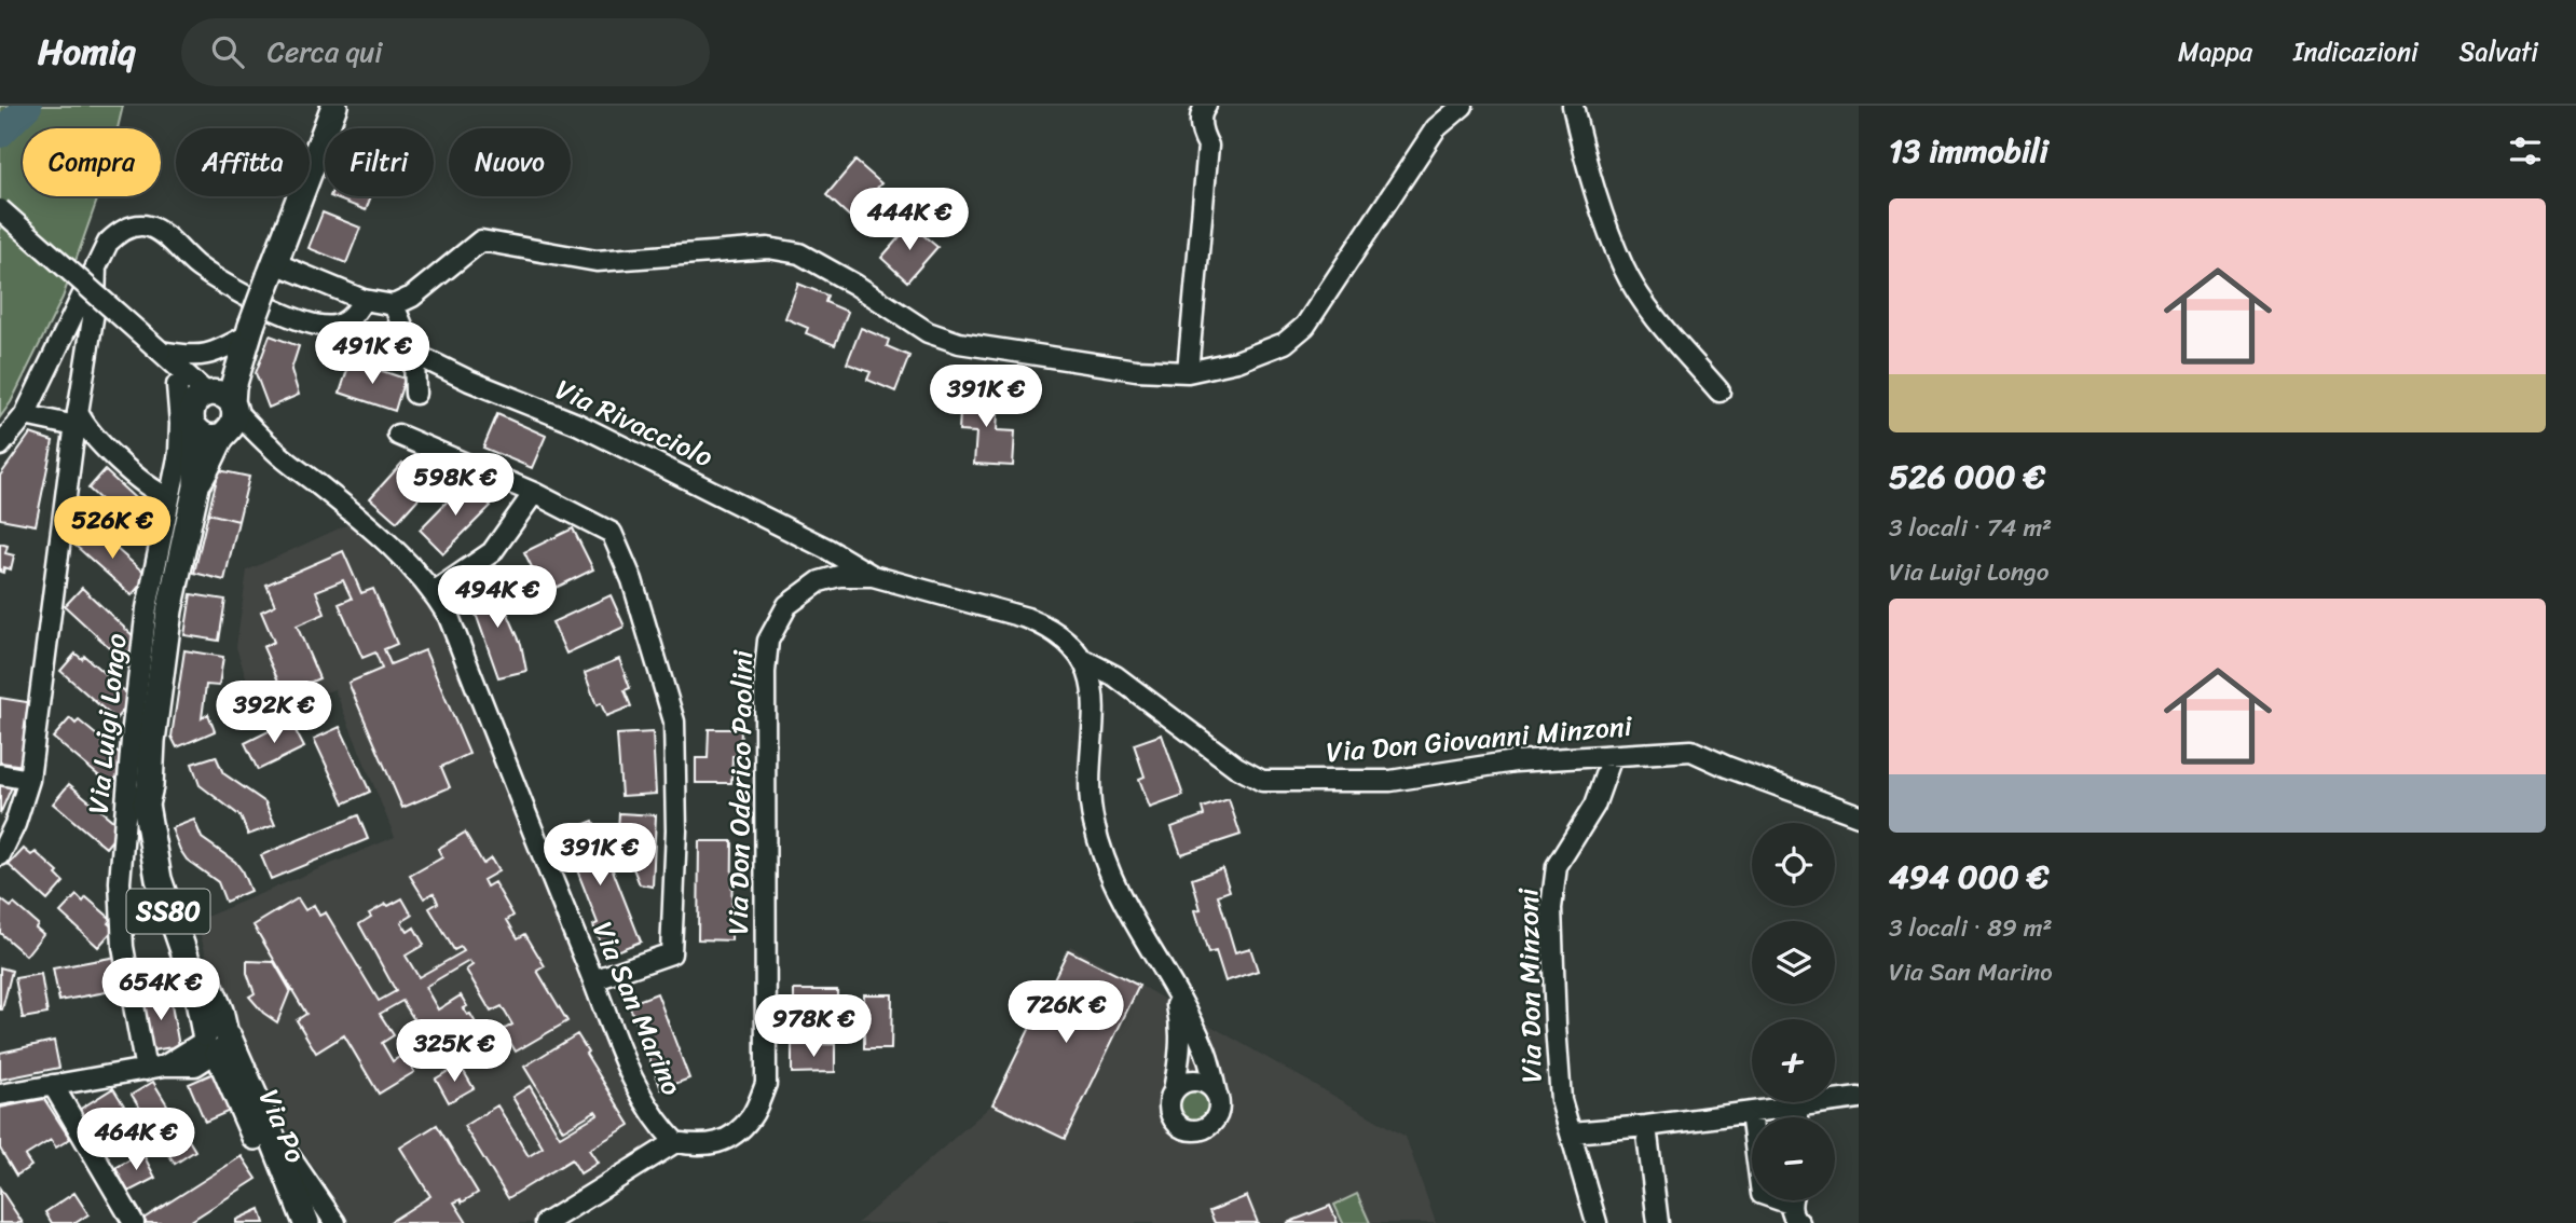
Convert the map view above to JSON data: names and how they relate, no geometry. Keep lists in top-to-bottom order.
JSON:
{
  "streets": {
    "main road": ["SS80", "Via Po"],
    "street": [
      "Via Rivacciolo",
      "Via Luigi Longo",
      "Via Don Giovanni Minzoni",
      "Via Don Oderico Paolini",
      "Via Don Minzoni",
      "Via San Marino"
    ]
  },
  "crossings": [
    ["Via Rivacciolo", "Via Don Oderico Paolini"],
    ["Via Don Giovanni Minzoni", "Via Don Oderico Paolini"],
    ["Via Don Giovanni Minzoni", "Via Don Minzoni"],
    ["Via Don Oderico Paolini", "Via San Marino"],
    ["SS80", "Via San Marino"],
    ["SS80", "Via Po"]
  ],
  "page": {
    "header": "Homiq",
    "search": "Cerca qui",
    "nav": ["Mappa", "Indicazioni", "Salvati"],
    "heading": "13 immobili",
    "chip": [
      "Compra",
      "Affitta",
      "Filtri",
      "Nuovo"
    ],
    "price": [
      "444K €",
      "491K €",
      "391K €",
      "598K €",
      "526K €",
      "494K €",
      "392K €",
      "391K €",
      "654K €",
      "726K €",
      "978K €",
      "325K €",
      "464K €"
    ],
    "list": [
      {
        "name": "526 000 €",
        "note": "3 locali · 74 m² · Via Luigi Longo"
      },
      {
        "name": "494 000 €",
        "note": "3 locali · 89 m² · Via San Marino"
      }
    ],
    "map_buttons": ["+", "−"]
  }
}
